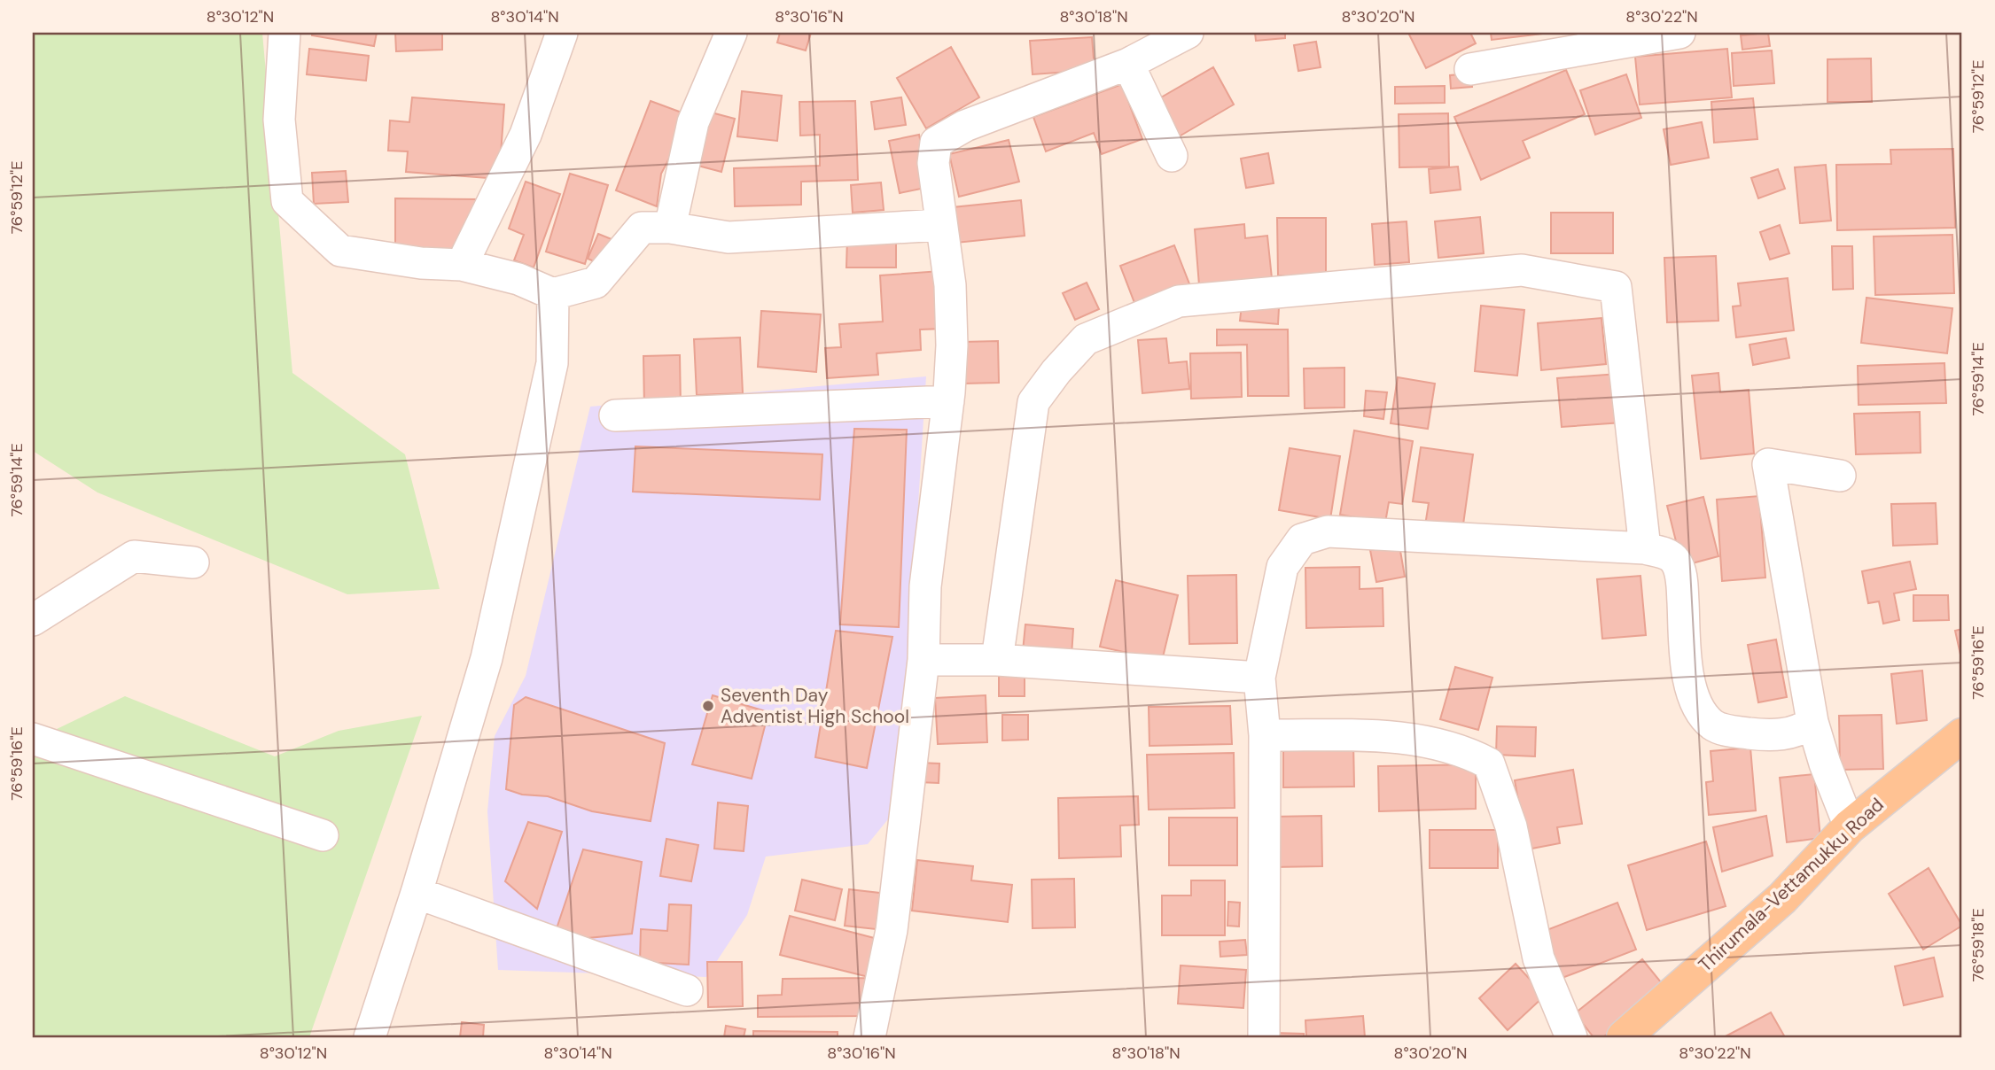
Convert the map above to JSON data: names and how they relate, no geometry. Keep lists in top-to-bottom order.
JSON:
{
  "streets": {
    "main road": ["Thirumala-Vettamukku Road"]
  },
  "places": ["Seventh Day Adventist High School"],
  "coordinates": [
    "8°30'12\"N",
    "8°30'14\"N",
    "8°30'16\"N",
    "8°30'18\"N",
    "8°30'20\"N",
    "8°30'22\"N",
    "76°59'12\"E",
    "76°59'14\"E",
    "76°59'16\"E",
    "76°59'18\"E"
  ]
}
